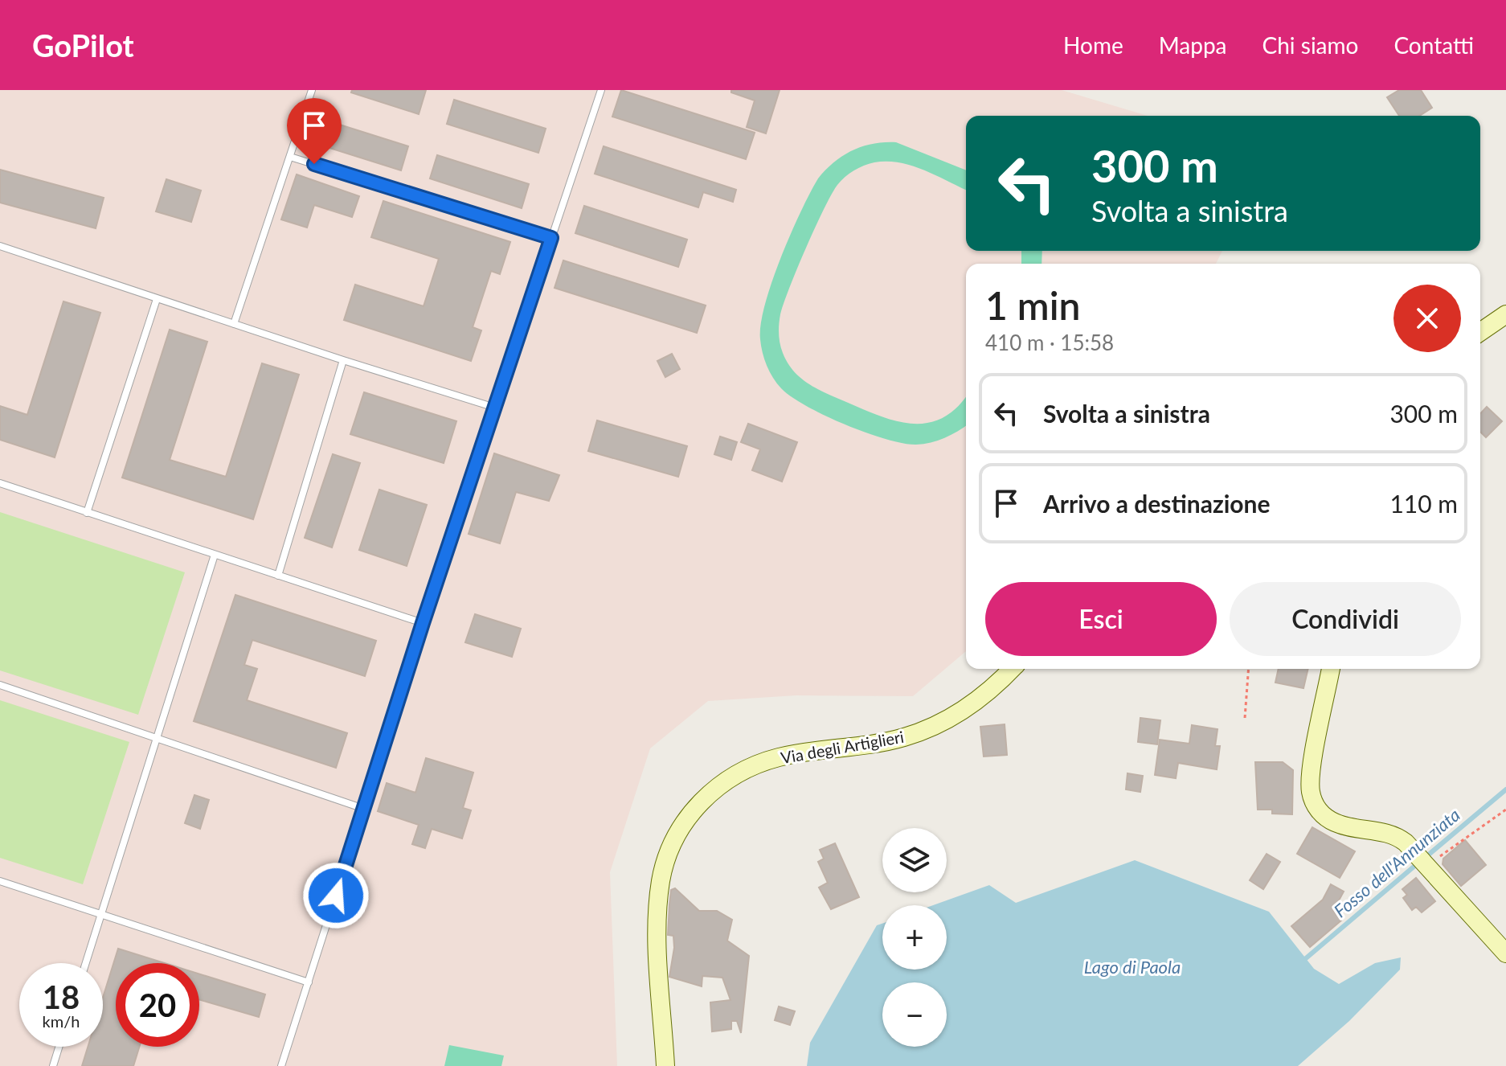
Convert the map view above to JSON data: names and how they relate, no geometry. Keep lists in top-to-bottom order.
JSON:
{
  "streets": {
    "street": ["Via degli Artiglieri"]
  },
  "water": ["Fosso dell'Annunziata", "Lago di Paola"],
  "page": {
    "header": "GoPilot",
    "nav": [
      "Home",
      "Mappa",
      "Chi siamo",
      "Contatti"
    ],
    "turn": ["300 m", "Svolta a sinistra"],
    "heading": ["1 min", "410 m · 15:58"],
    "list": [
      {
        "name": "Svolta a sinistra",
        "value": "300 m"
      },
      {
        "name": "Arrivo a destinazione",
        "value": "110 m"
      }
    ],
    "buttons": ["Esci", "Condividi"],
    "map_buttons": ["+", "−"],
    "speed": "18 km/h",
    "limit": "20"
  }
}
